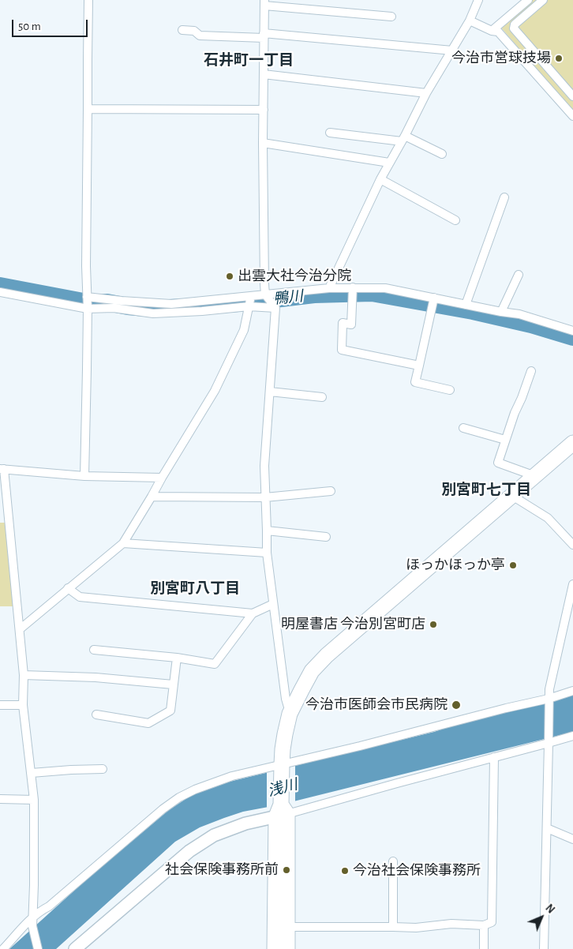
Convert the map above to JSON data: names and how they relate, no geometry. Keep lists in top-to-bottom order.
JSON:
{
  "districts": ["石井町一丁目", "別宮町七丁目", "別宮町八丁目"],
  "water": ["鴨川", "浅川"],
  "places": [
    "今治市営球技場",
    "出雲大社今治分院",
    "ほっかほっか亭",
    "明屋書店 今治別宮町店",
    "今治市医師会市民病院",
    "社会保険事務所前",
    "今治社会保険事務所"
  ],
  "scale_bar": "50 m",
  "north": "top right"
}
